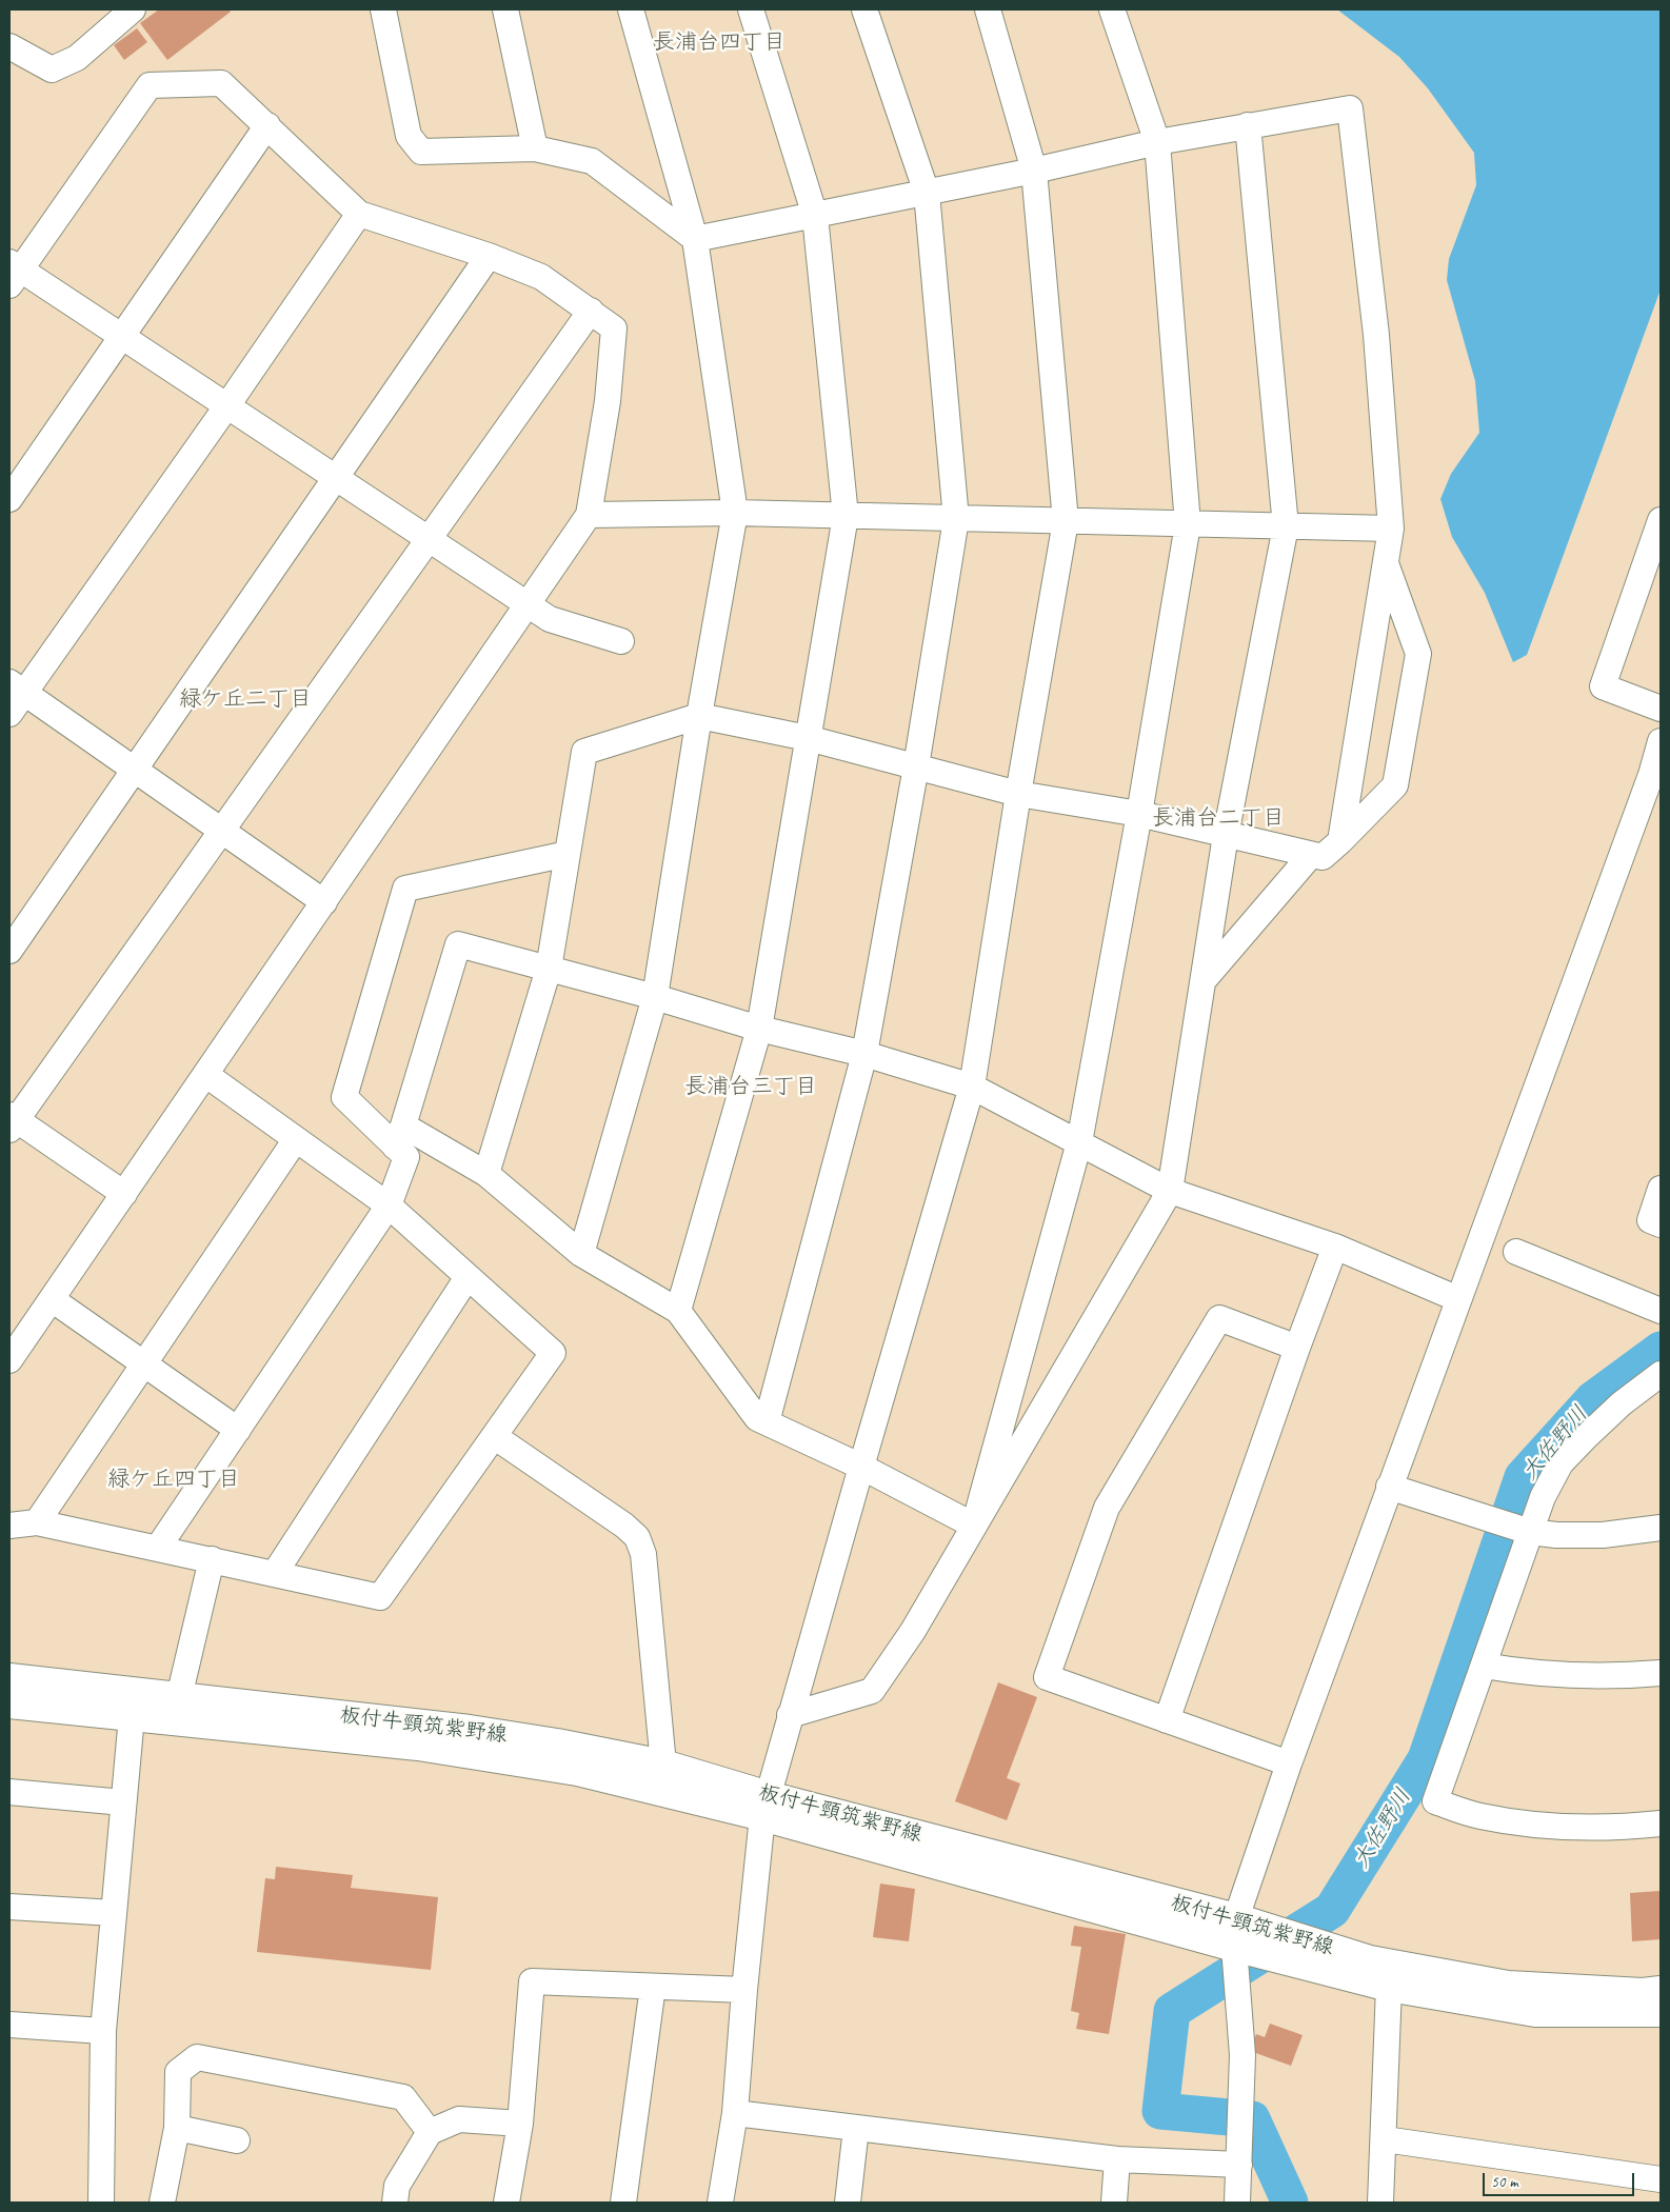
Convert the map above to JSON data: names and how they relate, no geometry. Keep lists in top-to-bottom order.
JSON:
{
  "streets": {
    "main road": ["板付牛頸筑紫野線"]
  },
  "districts": [
    "長浦台四丁目",
    "緑ケ丘二丁目",
    "長浦台二丁目",
    "長浦台三丁目",
    "緑ケ丘四丁目"
  ],
  "water": ["大佐野川"],
  "scale_bar": "50 m"
}
